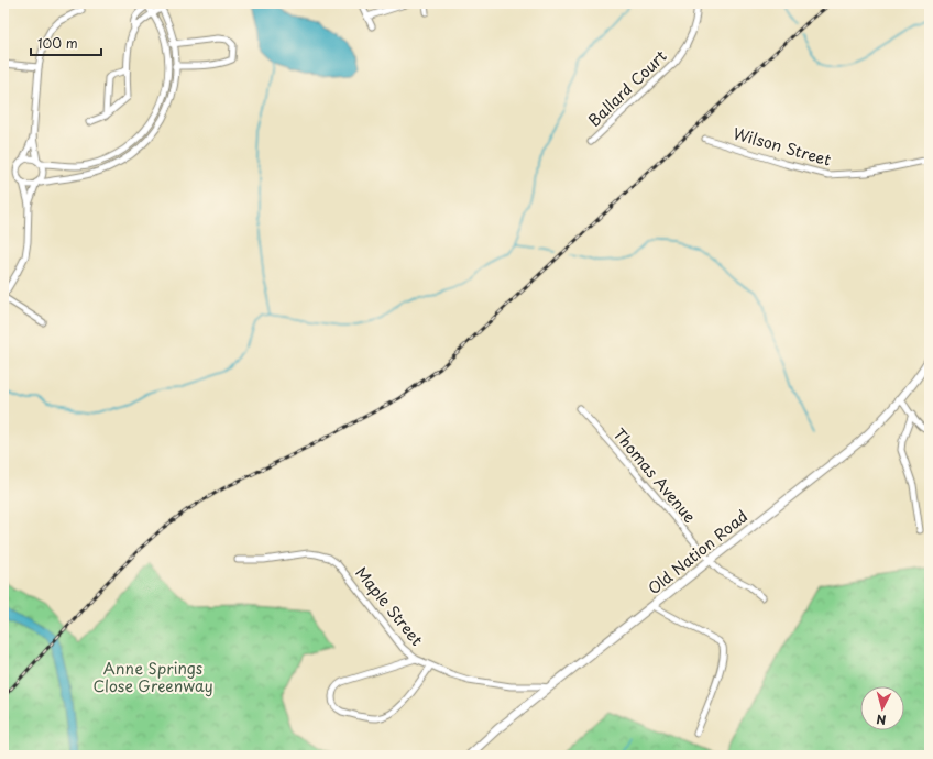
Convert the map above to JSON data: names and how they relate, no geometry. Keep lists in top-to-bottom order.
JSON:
{
  "streets": {
    "main road": ["Old Nation Road"],
    "street": [
      "Ballard Court",
      "Wilson Street",
      "Thomas Avenue",
      "Maple Street"
    ]
  },
  "crossings": [
    ["Thomas Avenue", "Old Nation Road"],
    ["Old Nation Road", "Maple Street"]
  ],
  "parks": ["Anne Springs Close Greenway"],
  "scale_bar": "100 m",
  "north": "bottom"
}
